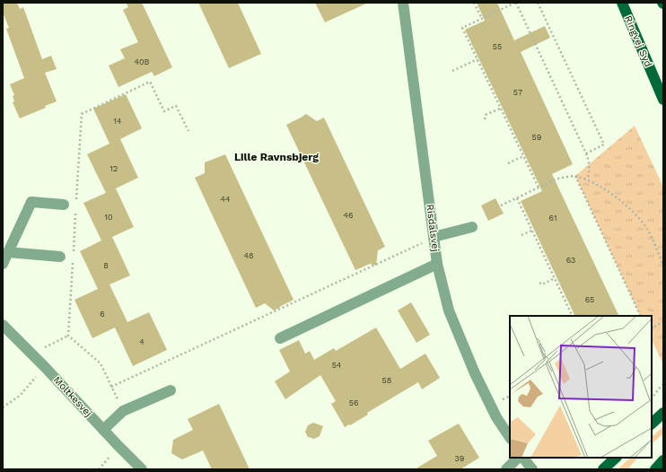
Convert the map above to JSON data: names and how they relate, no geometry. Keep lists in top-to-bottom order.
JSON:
{
  "streets": {
    "main road": ["Ringvej Syd"],
    "street": ["Risdalsvej", "Moltkesvej"]
  },
  "districts": ["Lille Ravnsbjerg"],
  "house_numbers": [
    "55",
    "40B",
    "57",
    "14",
    "59",
    "12",
    "44",
    "46",
    "10",
    "61",
    "48",
    "63",
    "8",
    "65",
    "6",
    "4",
    "54",
    "58",
    "56",
    "39"
  ]
}
